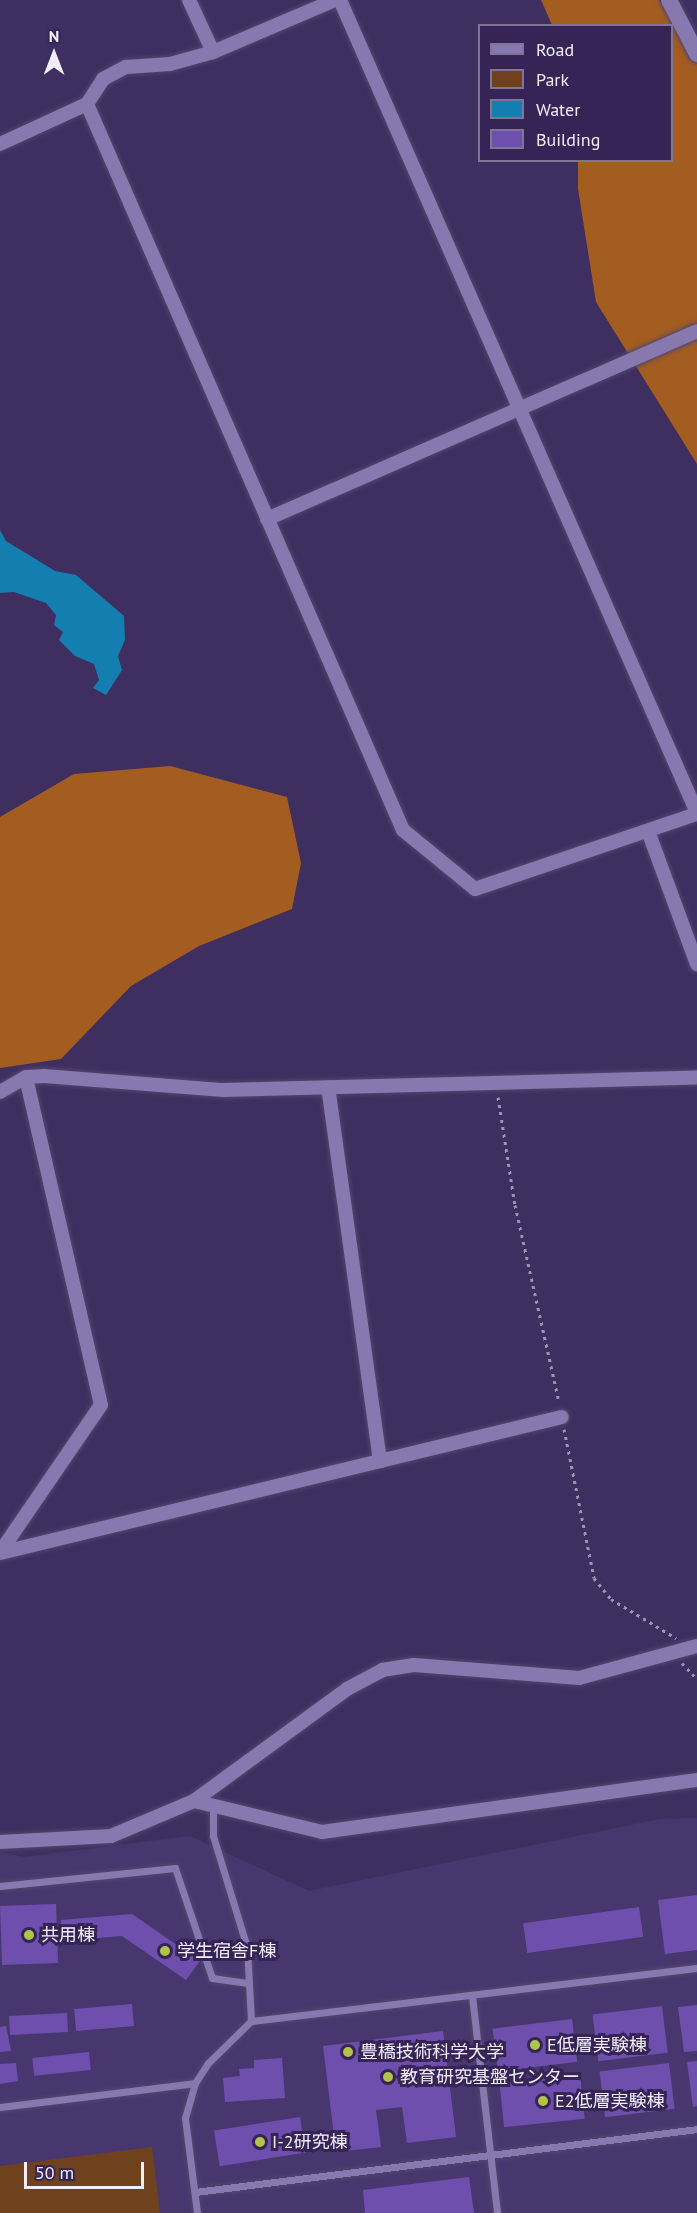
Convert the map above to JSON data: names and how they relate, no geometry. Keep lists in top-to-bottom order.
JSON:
{
  "places": [
    "共用棟",
    "学生宿舎F棟",
    "E低層実験棟",
    "豊橋技術科学大学",
    "教育研究基盤センター",
    "E2低層実験棟",
    "I-2研究棟"
  ],
  "legend": [
    "Road",
    "Park",
    "Water",
    "Building"
  ],
  "scale_bar": "50 m",
  "north": "top"
}
